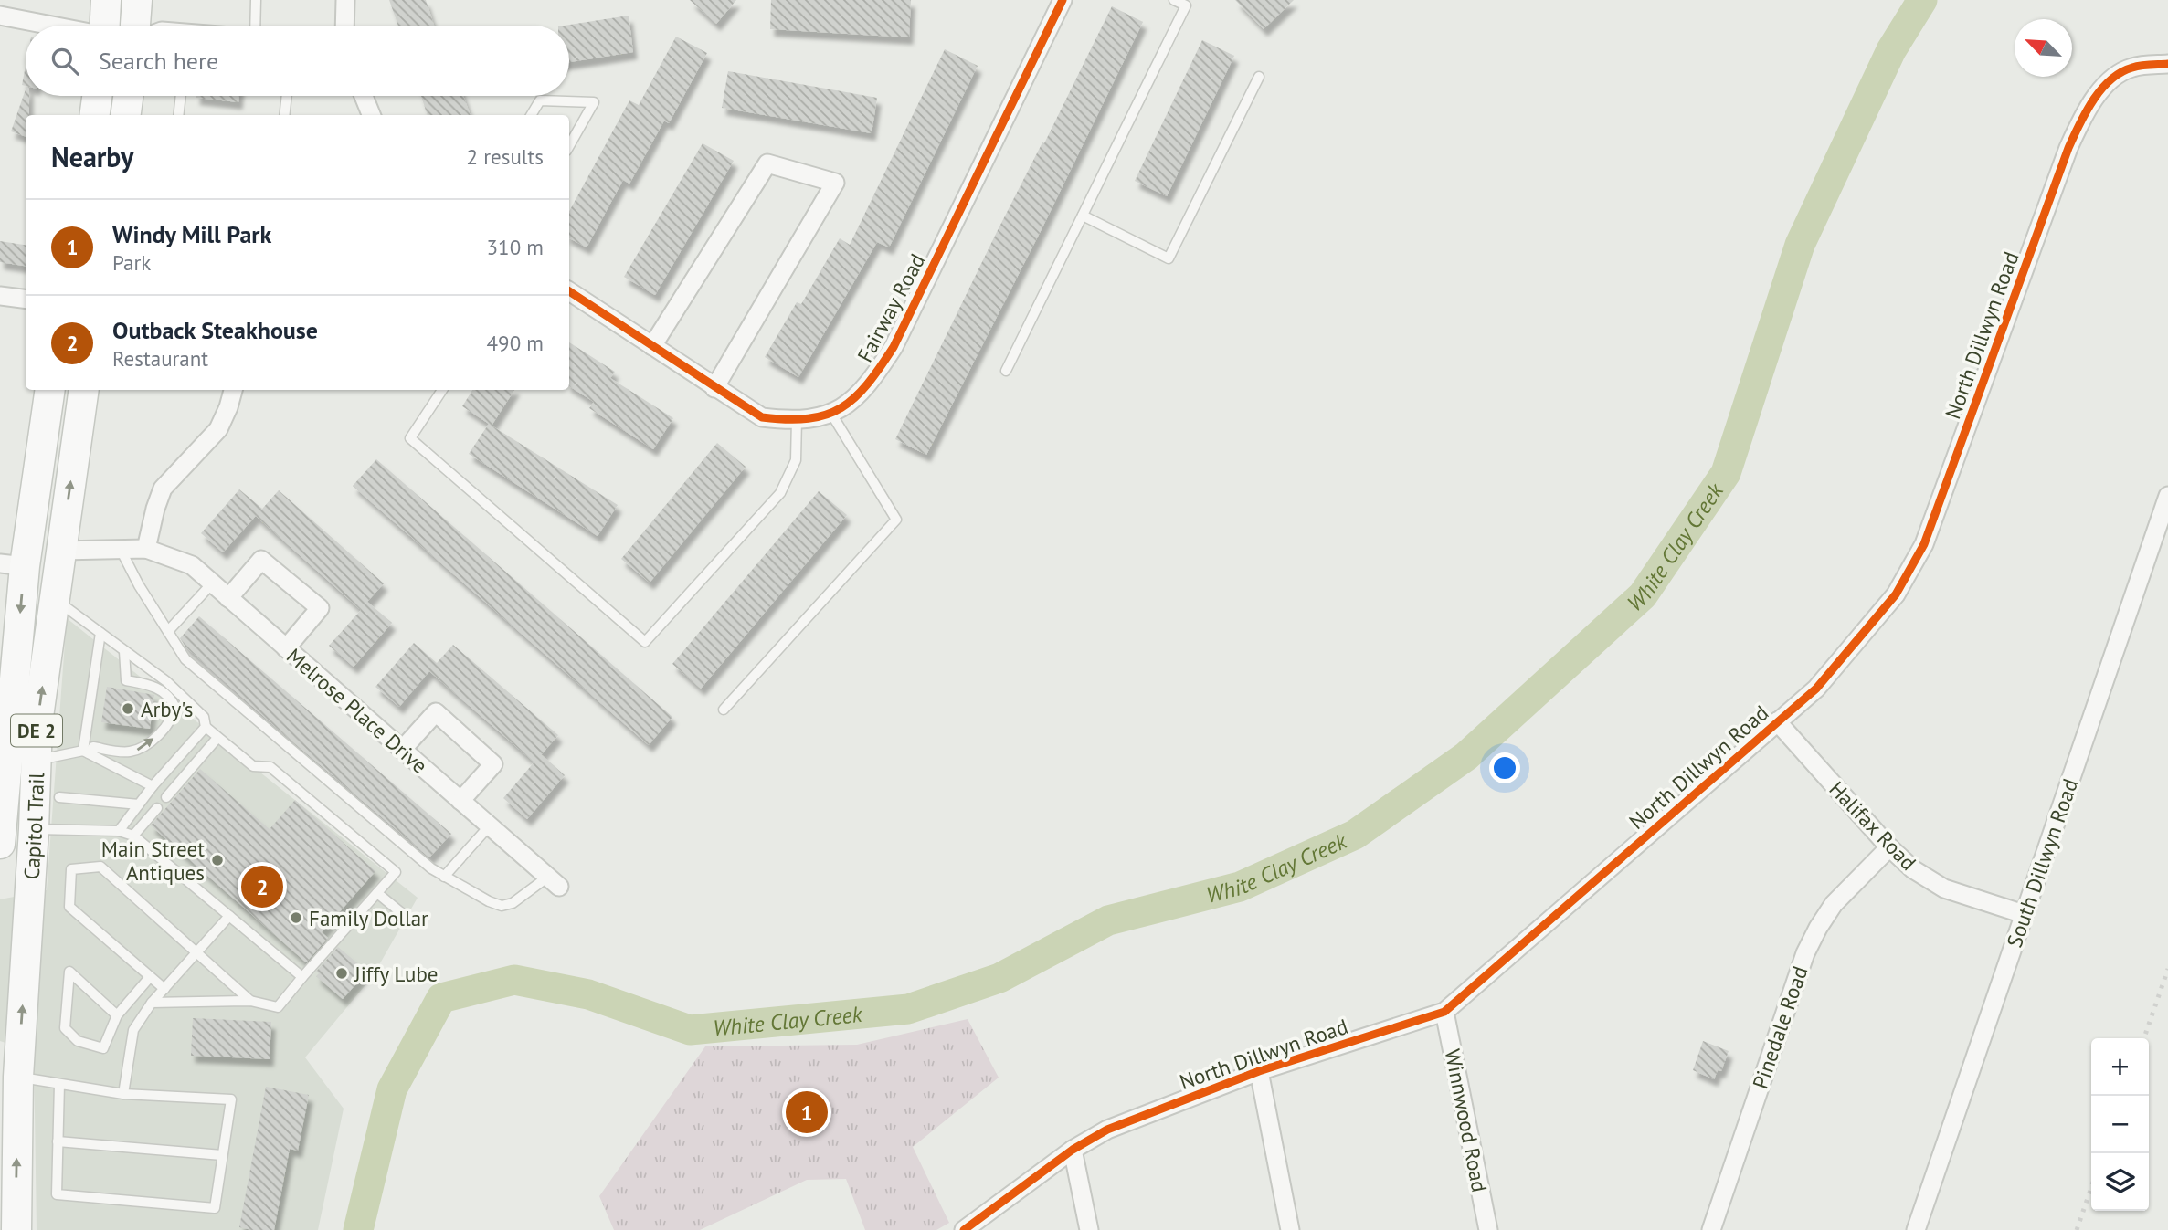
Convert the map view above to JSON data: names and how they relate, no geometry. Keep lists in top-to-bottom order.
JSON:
{
  "streets": {
    "main road": ["DE 2", "Capitol Trail"],
    "street": [
      "Fairway Road",
      "North Dillwyn Road",
      "Melrose Place Drive",
      "Halifax Road",
      "South Dillwyn Road",
      "Pinedale Road",
      "Winnwood Road"
    ]
  },
  "crossings": [
    ["North Dillwyn Road", "Halifax Road"],
    ["North Dillwyn Road", "Winnwood Road"],
    ["Melrose Place Drive", "Capitol Trail"],
    ["Halifax Road", "South Dillwyn Road"],
    ["Halifax Road", "Pinedale Road"]
  ],
  "water": ["White Clay Creek"],
  "places": [
    "Arby's",
    "Main Street Antiques",
    "Family Dollar",
    "Jiffy Lube"
  ],
  "north": "top left",
  "page": {
    "search": "Search here",
    "heading": ["Nearby", "2 results"],
    "list": [
      {
        "mark": "1",
        "name": "Windy Mill Park",
        "note": "Park",
        "value": "310 m"
      },
      {
        "mark": "2",
        "name": "Outback Steakhouse",
        "note": "Restaurant",
        "value": "490 m"
      }
    ],
    "pins": ["2", "1"],
    "map_buttons": ["+", "−"]
  }
}
